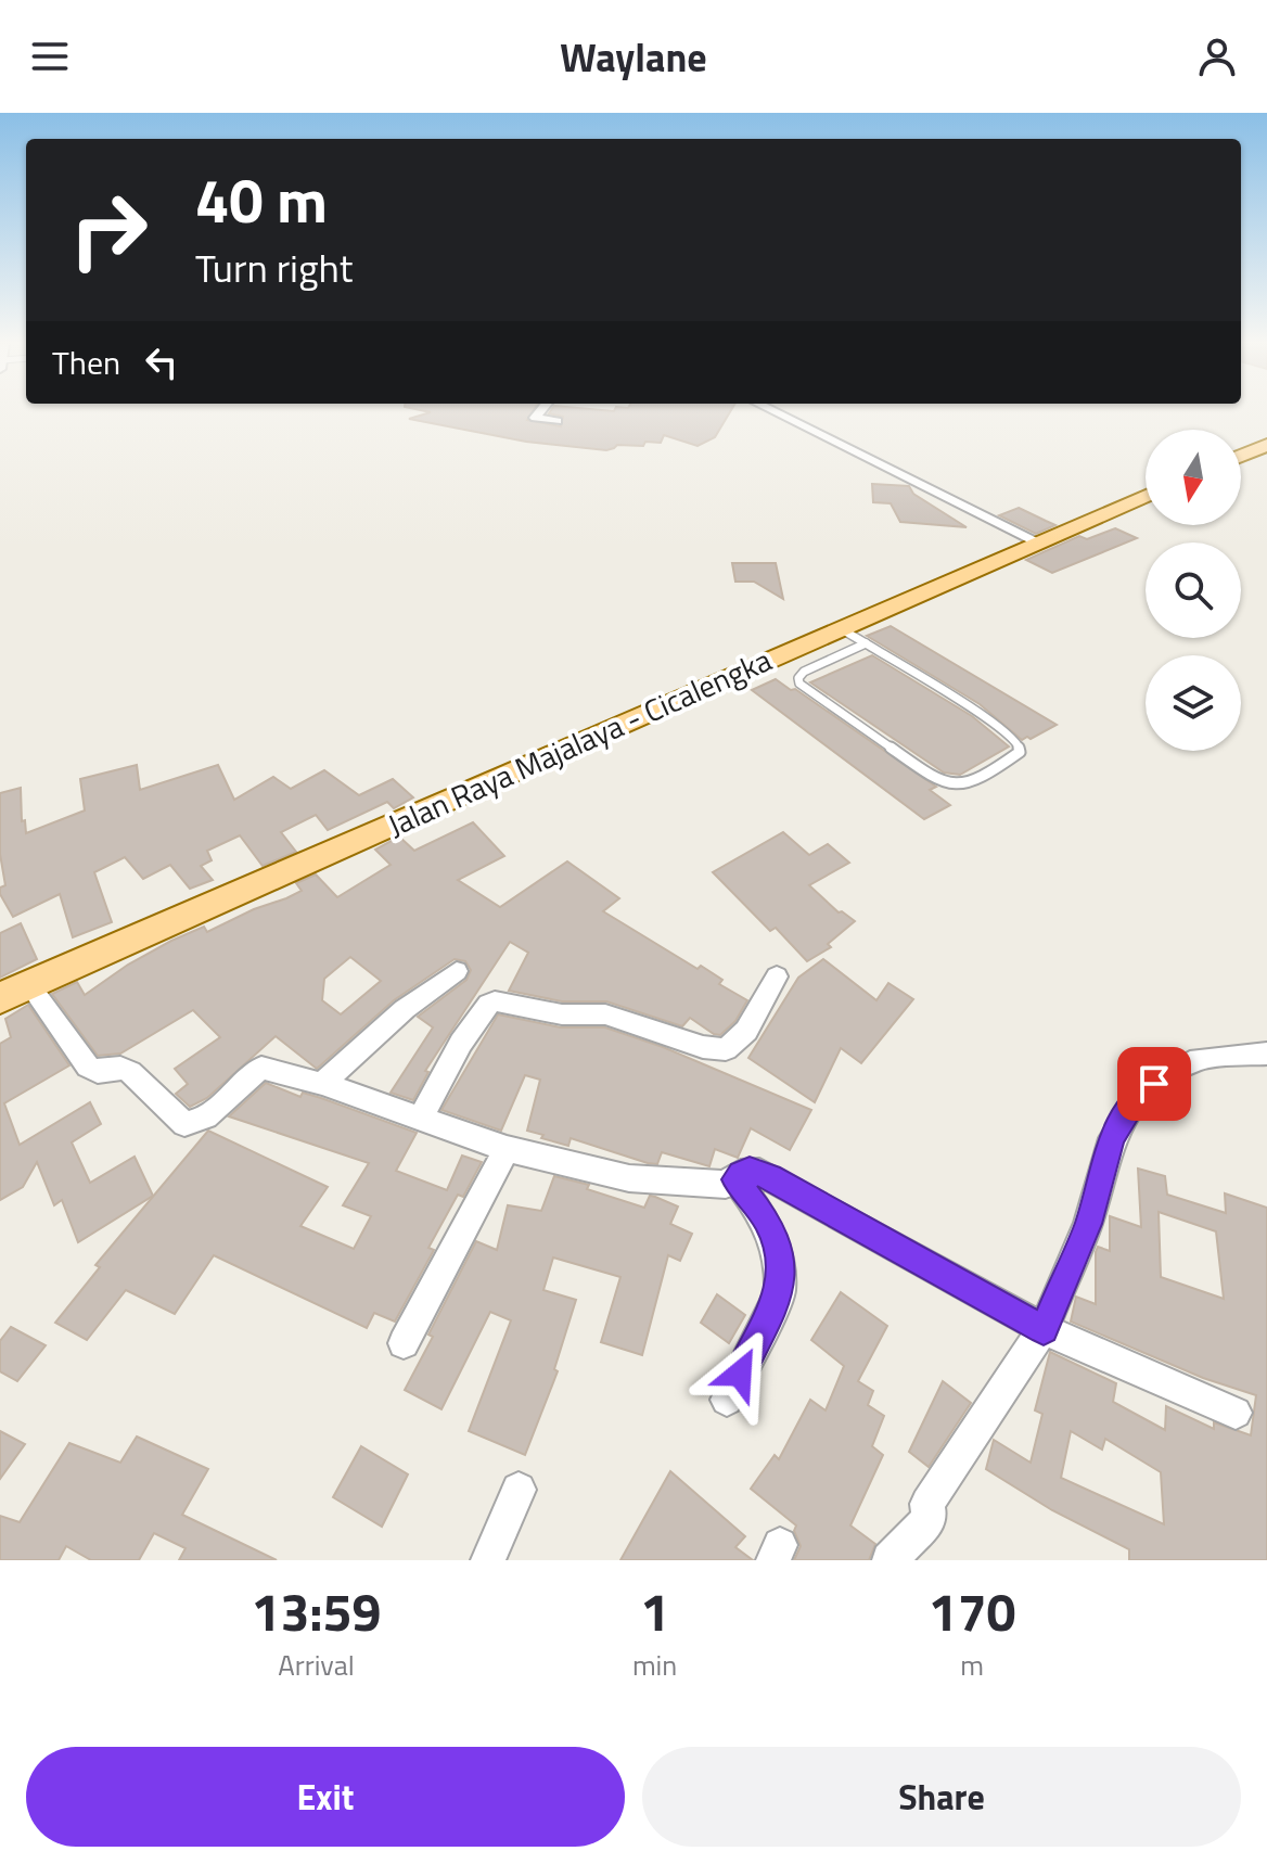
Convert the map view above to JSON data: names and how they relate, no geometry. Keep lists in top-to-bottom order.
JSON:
{
  "streets": {
    "main road": ["Jalan Raya Majalaya - Cicalengka"]
  },
  "north": "bottom",
  "page": {
    "header": "Waylane",
    "turn": ["40 m", "Turn right"],
    "then": "Then",
    "eta": [
      "13:59",
      "Arrival",
      "1",
      "min",
      "170",
      "m"
    ],
    "buttons": ["Exit", "Share"]
  }
}
